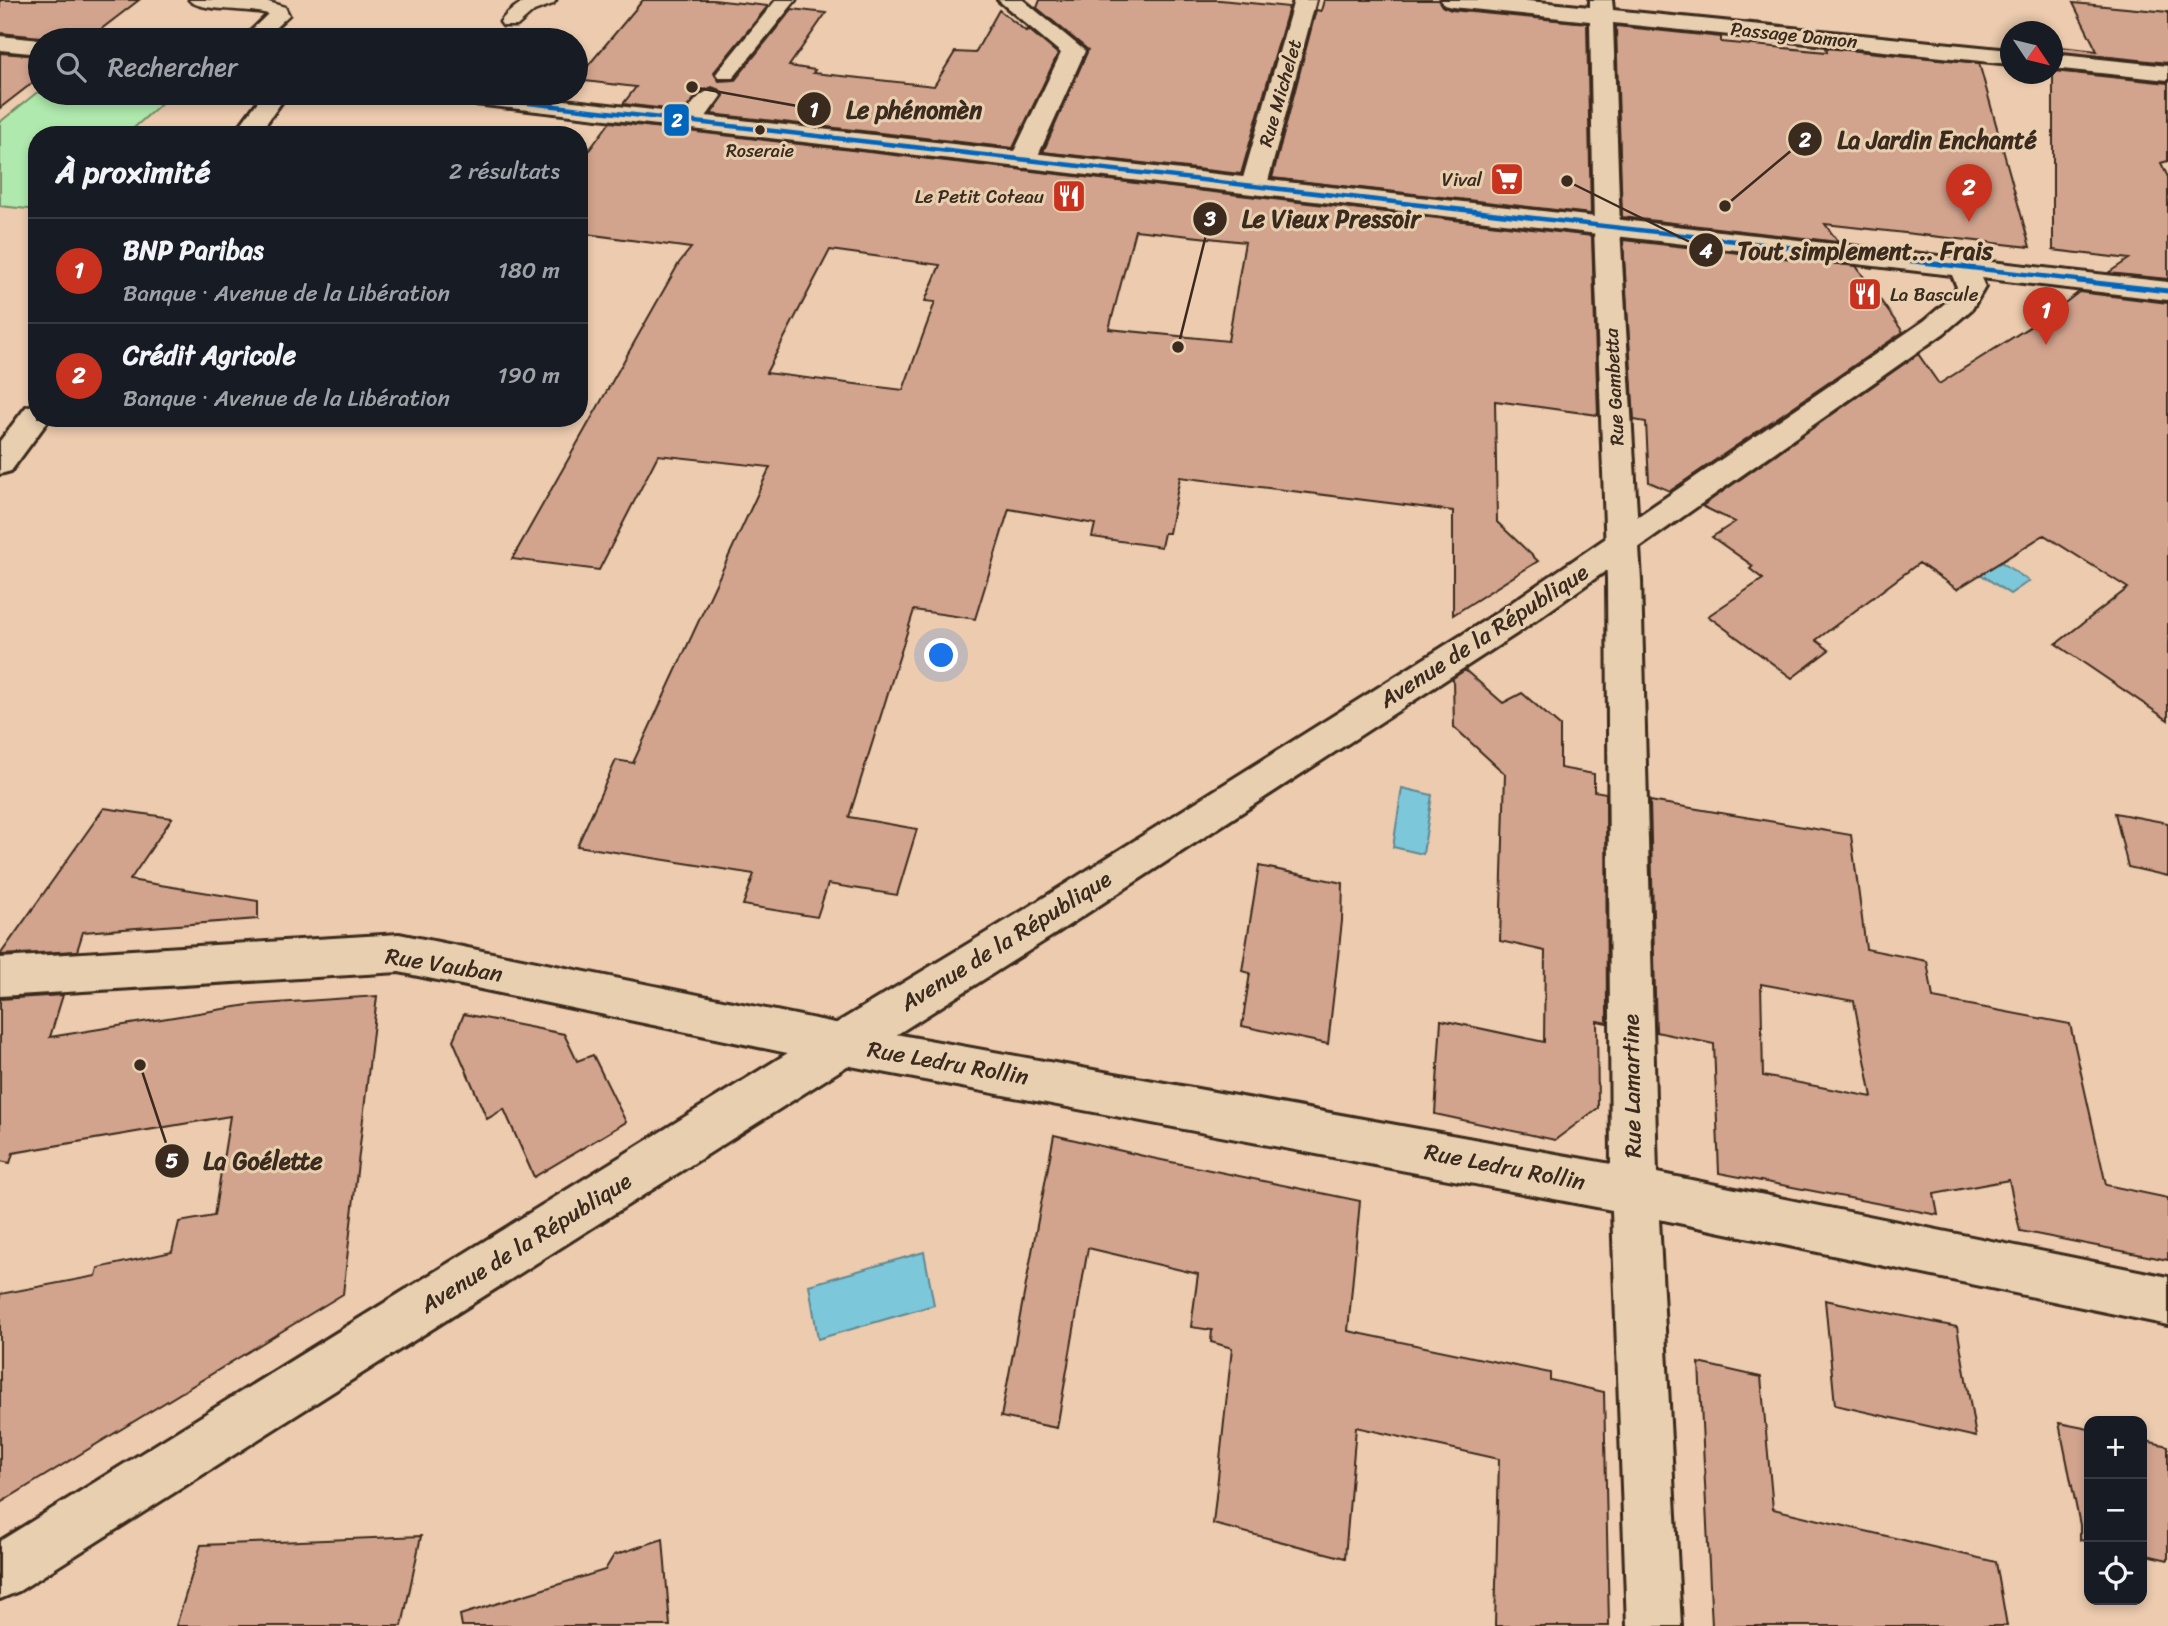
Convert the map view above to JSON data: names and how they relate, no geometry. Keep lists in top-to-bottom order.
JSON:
{
  "streets": {
    "street": [
      "Passage Damon",
      "Rue Michelet",
      "Rue Gambetta",
      "Avenue de la République",
      "Rue Vauban",
      "Rue Ledru Rollin",
      "Rue Lamartine"
    ]
  },
  "crossings": [
    ["Passage Damon", "Rue Gambetta"],
    ["Rue Gambetta", "Avenue de la République"],
    ["Rue Gambetta", "Rue Lamartine"],
    ["Avenue de la République", "Rue Vauban"],
    ["Avenue de la République", "Rue Ledru Rollin"],
    ["Avenue de la République", "Rue Lamartine"],
    ["Rue Vauban", "Rue Ledru Rollin"],
    ["Rue Ledru Rollin", "Rue Lamartine"]
  ],
  "places": {
    "other": [
      "Le phénomèn",
      "Roseraie",
      "Tout simplement... Frais",
      "La Jardin Enchanté",
      "Le Vieux Pressoir",
      "La Goélette"
    ],
    "supermarket": ["Vival"],
    "restaurant": ["Le Petit Coteau", "La Bascule"]
  },
  "lines": ["transit line 2"],
  "north": "bottom right",
  "page": {
    "search": "Rechercher",
    "heading": ["À proximité", "2 résultats"],
    "pins": ["2", "1"],
    "list": [
      {
        "mark": "1",
        "name": "BNP Paribas",
        "note": "Banque · Avenue de la Libération",
        "value": "180 m"
      },
      {
        "mark": "2",
        "name": "Crédit Agricole",
        "note": "Banque · Avenue de la Libération",
        "value": "190 m"
      }
    ],
    "map_buttons": ["+", "−"]
  }
}
